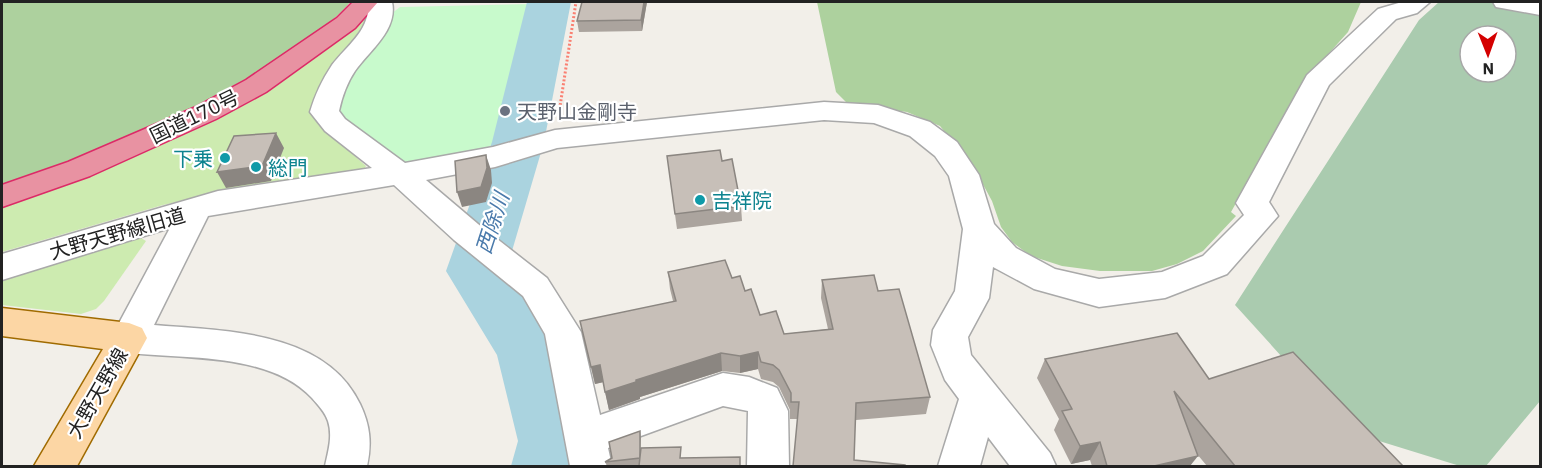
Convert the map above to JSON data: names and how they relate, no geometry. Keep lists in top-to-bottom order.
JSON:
{
  "streets": {
    "highway": ["国道170号"],
    "main road": ["大野天野線"],
    "street": ["大野天野線旧道"]
  },
  "crossings": [
    ["大野天野線旧道", "大野天野線"]
  ],
  "water": ["西除川"],
  "places": [
    "天野山金剛寺",
    "下乗",
    "総門",
    "吉祥院"
  ],
  "north": "bottom"
}
